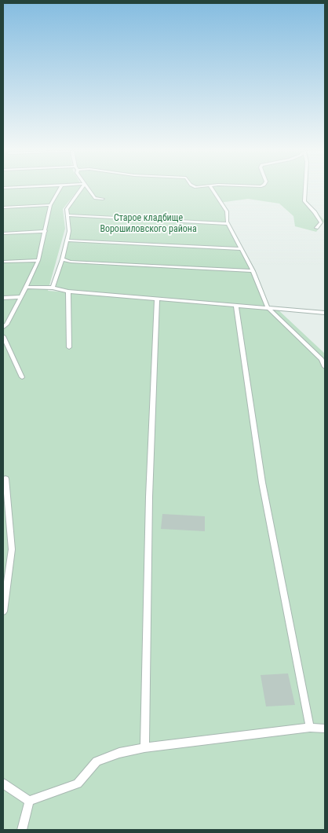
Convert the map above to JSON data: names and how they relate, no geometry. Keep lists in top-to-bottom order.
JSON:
{
  "parks": ["Старое кладбище Ворошиловского района"]
}
